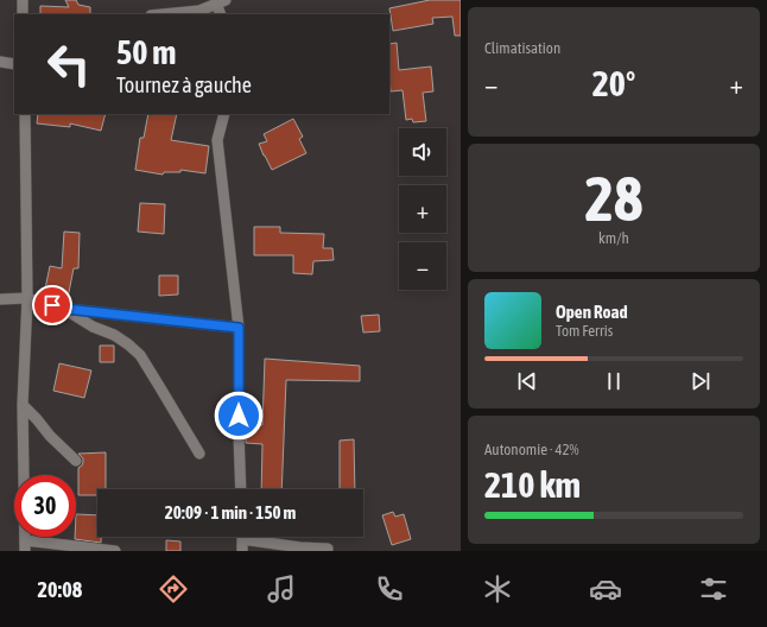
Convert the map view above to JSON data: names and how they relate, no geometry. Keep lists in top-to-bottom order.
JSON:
{
  "page": {
    "tile": [
      "Climatisation",
      ["28", "km/h"],
      ["Autonomie · 42%", "210 km"]
    ],
    "turn": ["50 m", "Tournez à gauche"],
    "heat": ["−", "20°", "+"],
    "map_buttons": ["+", "−"],
    "song": ["Open Road", "Tom Ferris"],
    "limit": "30",
    "trip": "20:09 · 1 min · 150 m",
    "tabs": "20:08"
  }
}
